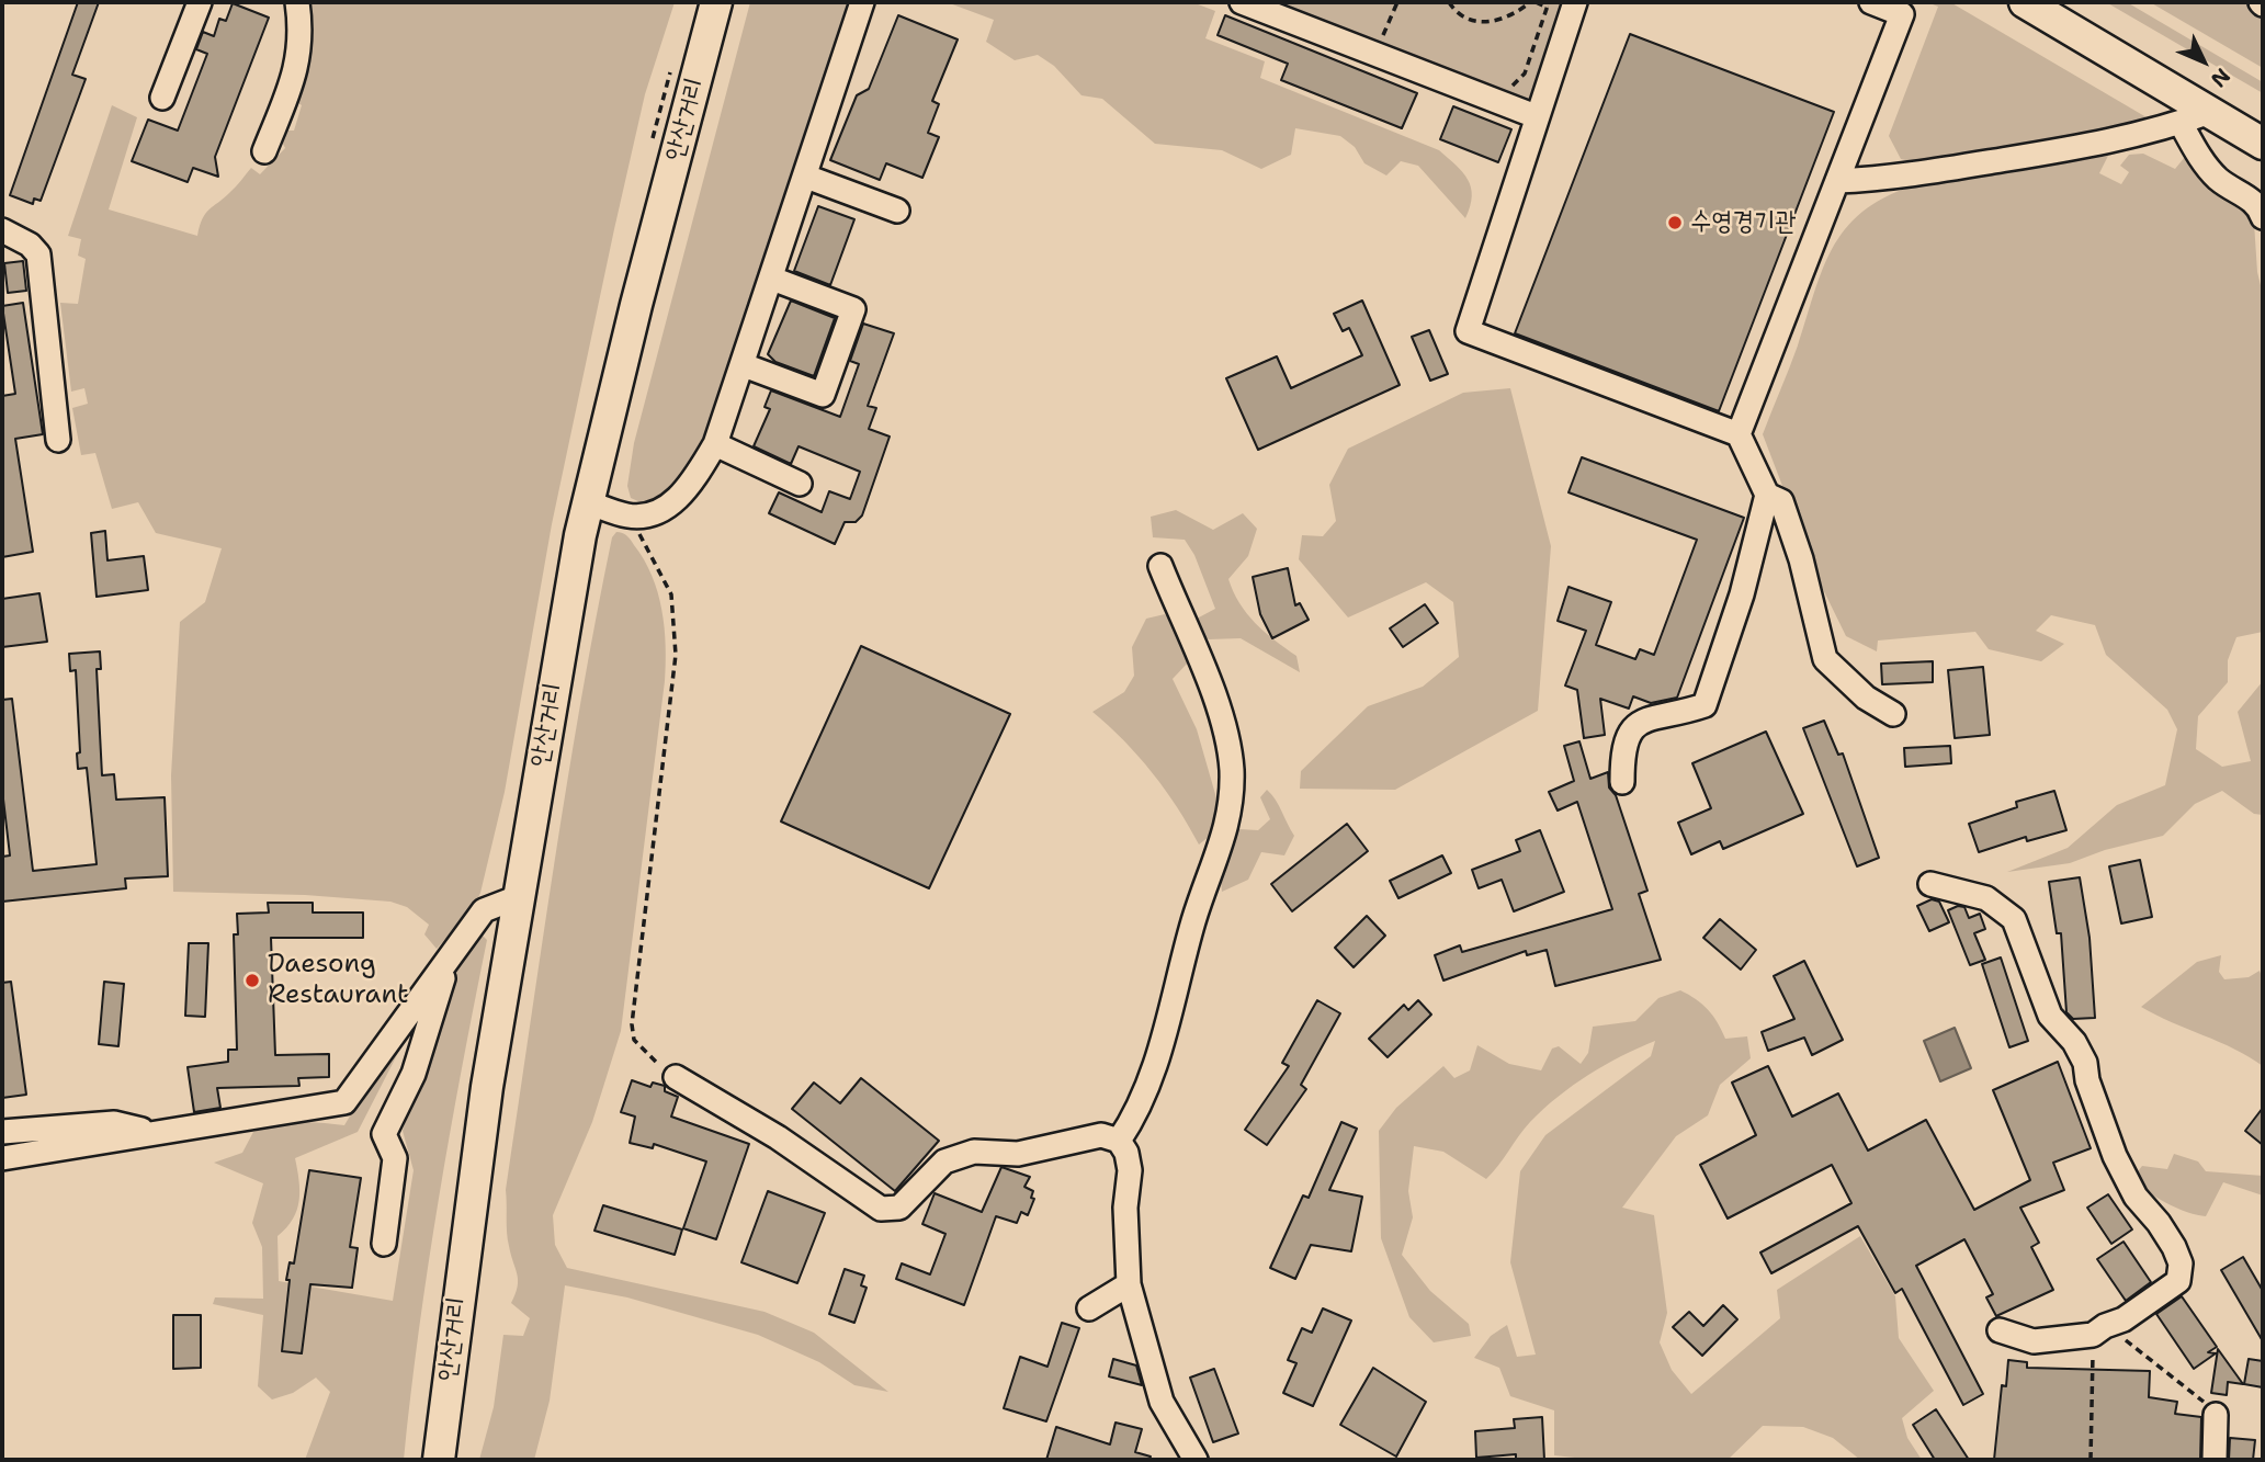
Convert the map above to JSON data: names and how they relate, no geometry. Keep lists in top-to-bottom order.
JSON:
{
  "streets": {
    "main road": ["안산거리"]
  },
  "places": ["수영경기관", "Daesong Restaurant"],
  "north": "bottom right"
}
